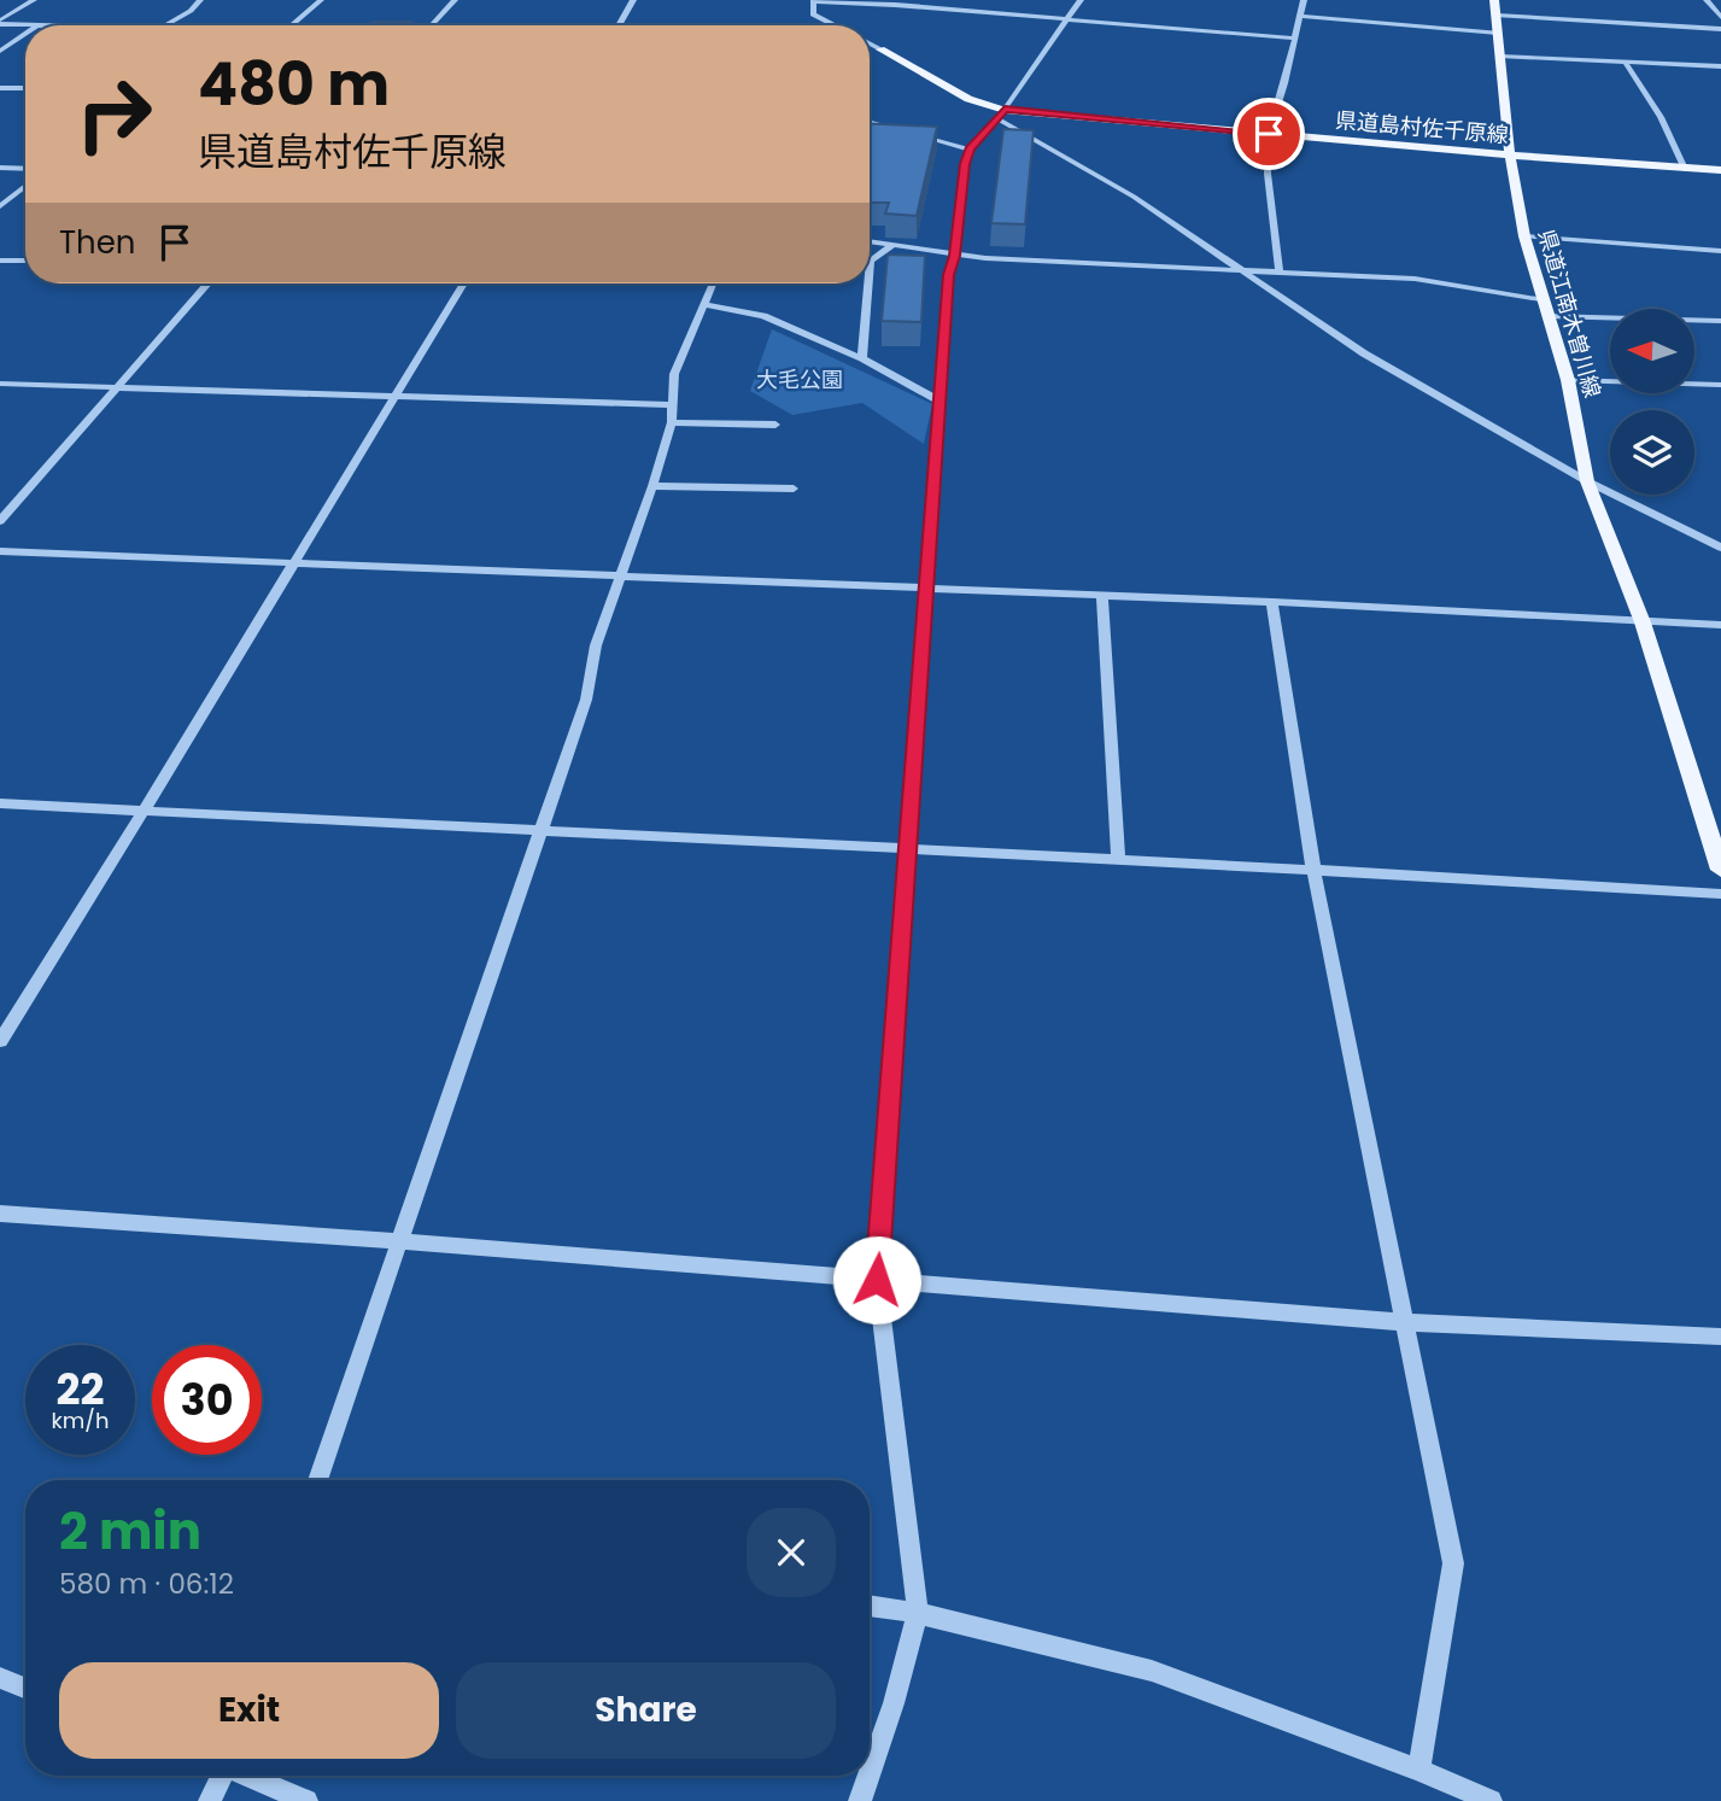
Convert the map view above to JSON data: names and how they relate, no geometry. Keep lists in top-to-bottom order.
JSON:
{
  "streets": {
    "main road": ["県道島村佐千原線", "県道江南木曽川線"]
  },
  "crossings": [
    ["県道島村佐千原線", "県道江南木曽川線"]
  ],
  "parks": ["大毛公園"],
  "north": "left",
  "page": {
    "turn": ["480 m", "県道島村佐千原線"],
    "then": "Then",
    "speed": "22 km/h",
    "limit": "30",
    "heading": ["2 min", "580 m · 06:12"],
    "buttons": ["Exit", "Share"]
  }
}
